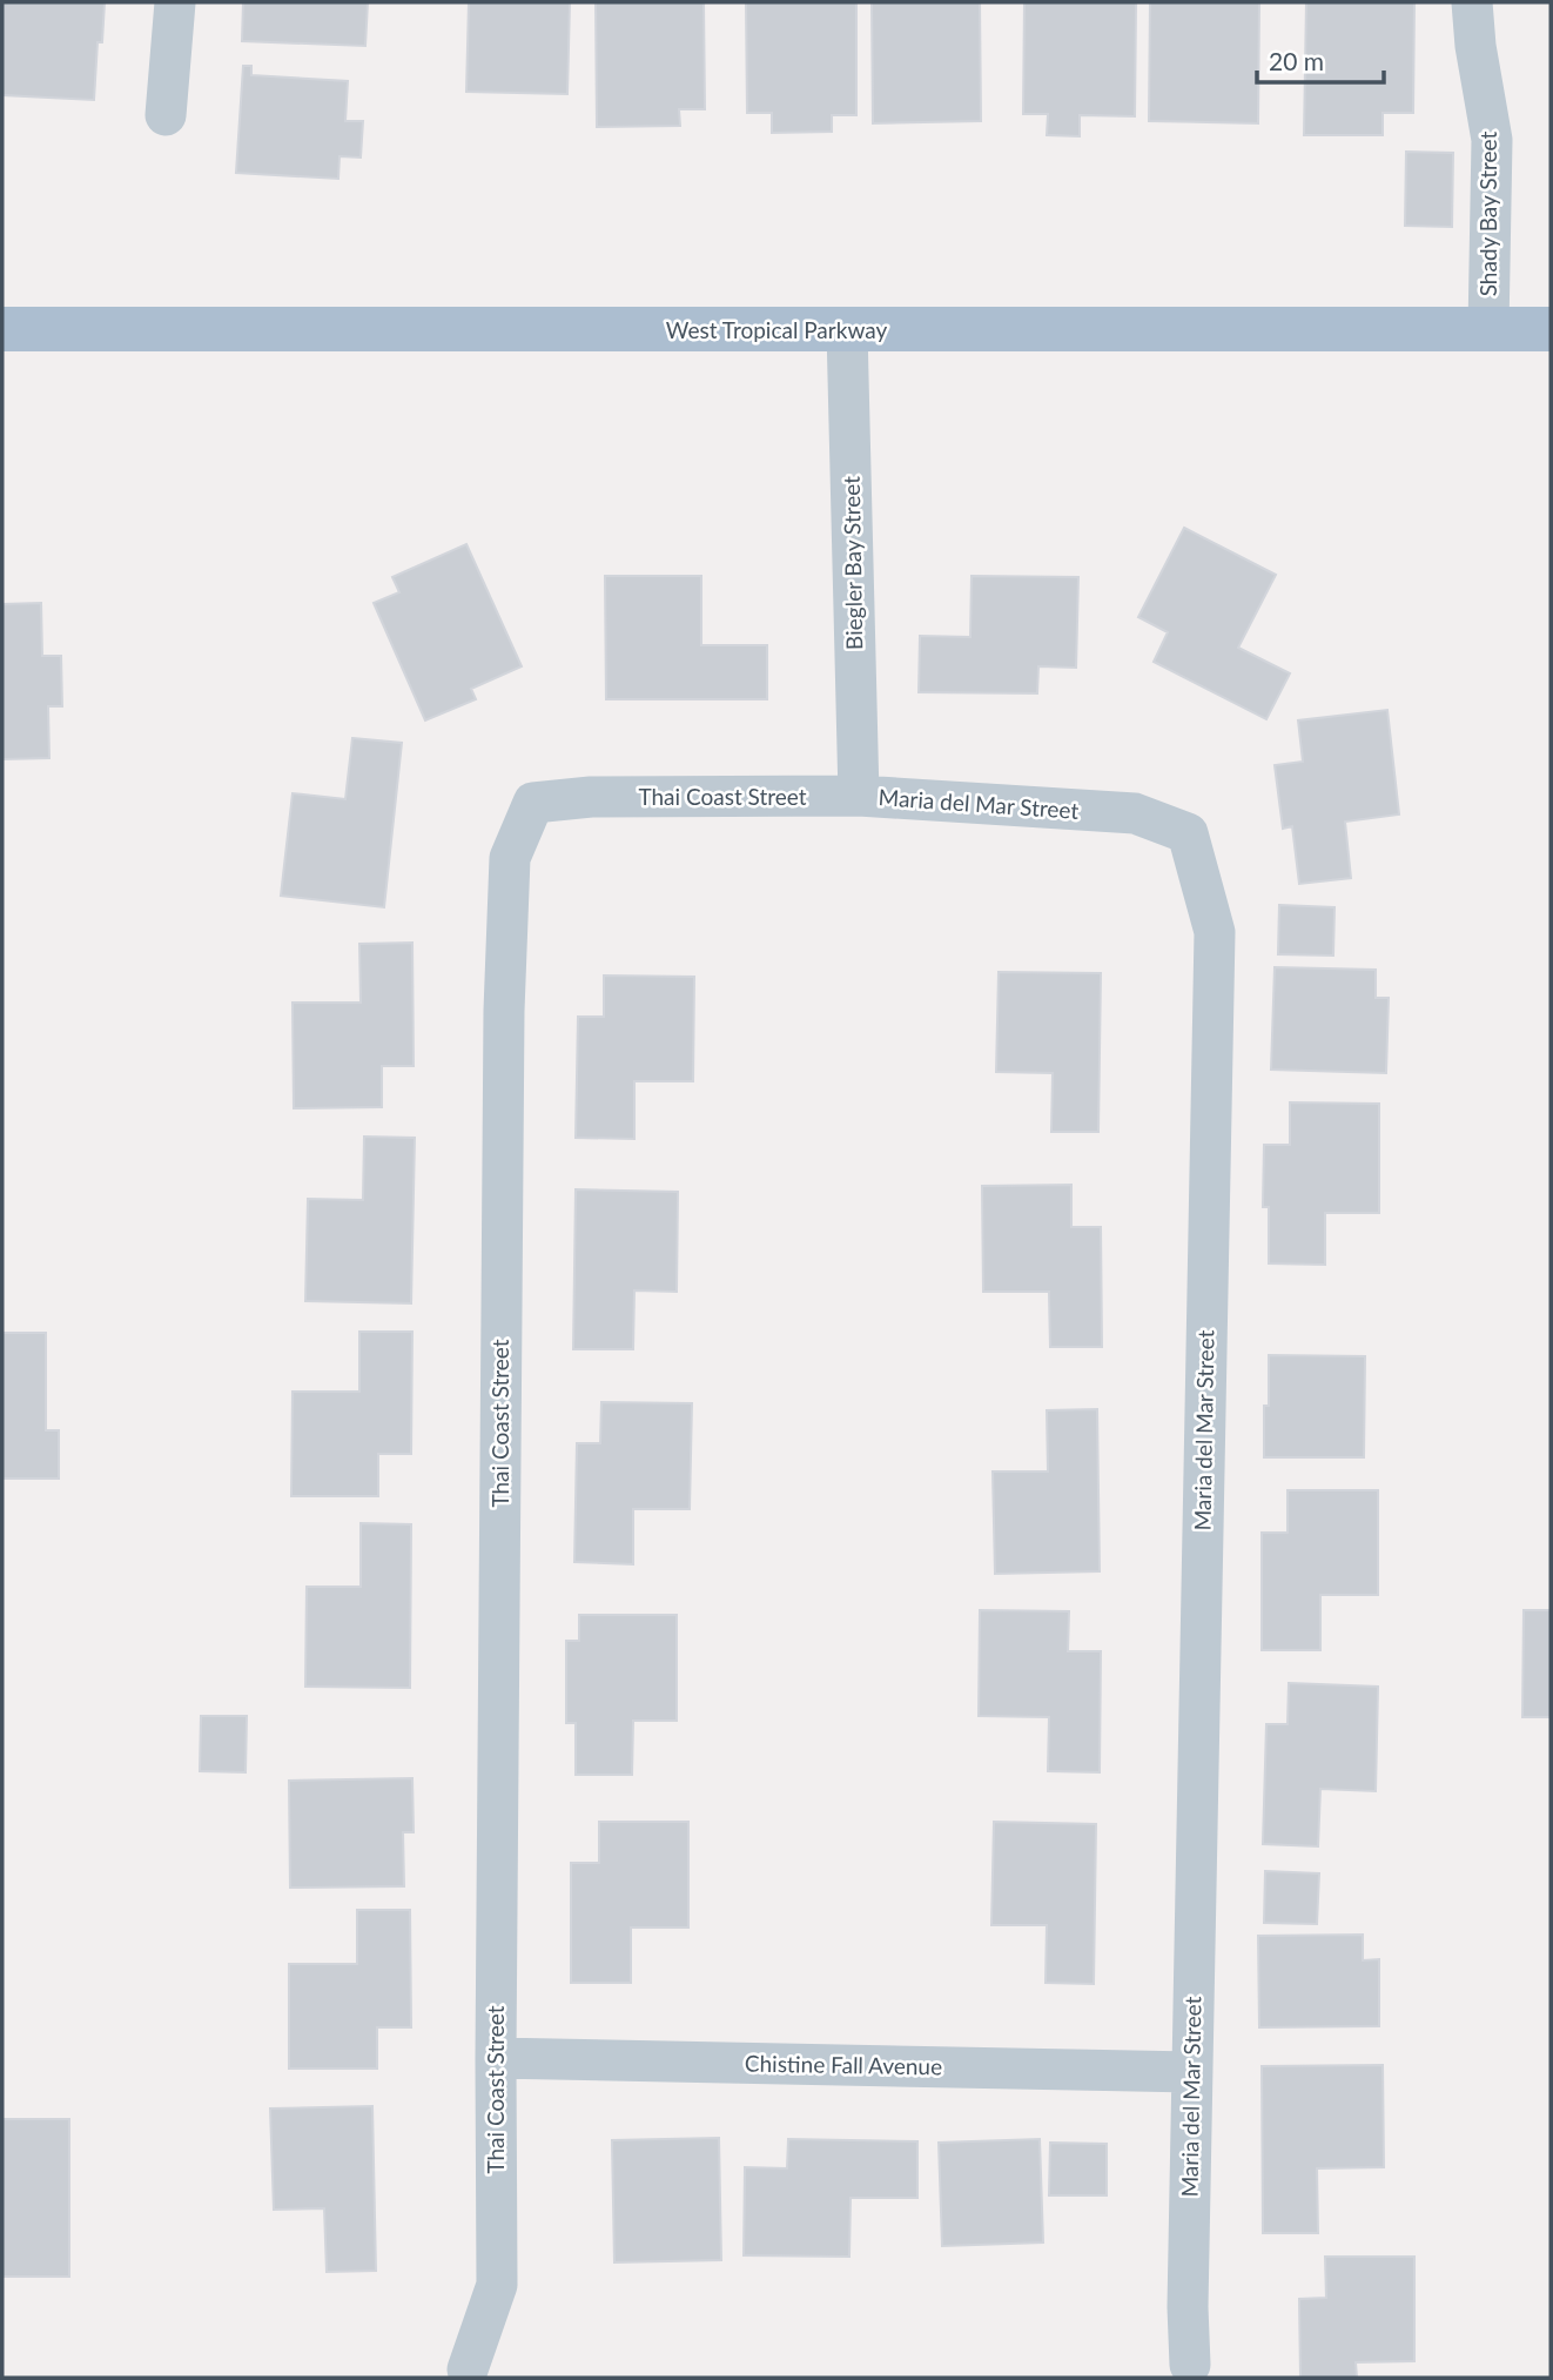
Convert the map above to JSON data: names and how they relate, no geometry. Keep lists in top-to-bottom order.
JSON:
{
  "streets": {
    "main road": ["West Tropical Parkway"],
    "street": [
      "Shady Bay Street",
      "Biegler Bay Street",
      "Thai Coast Street",
      "Maria del Mar Street",
      "Chistine Fall Avenue"
    ]
  },
  "crossings": [
    ["Shady Bay Street", "West Tropical Parkway"],
    ["West Tropical Parkway", "Biegler Bay Street"],
    ["Biegler Bay Street", "Thai Coast Street"],
    ["Biegler Bay Street", "Maria del Mar Street"],
    ["Thai Coast Street", "Maria del Mar Street"],
    ["Thai Coast Street", "Chistine Fall Avenue"],
    ["Maria del Mar Street", "Chistine Fall Avenue"]
  ],
  "scale_bar": "20 m"
}
